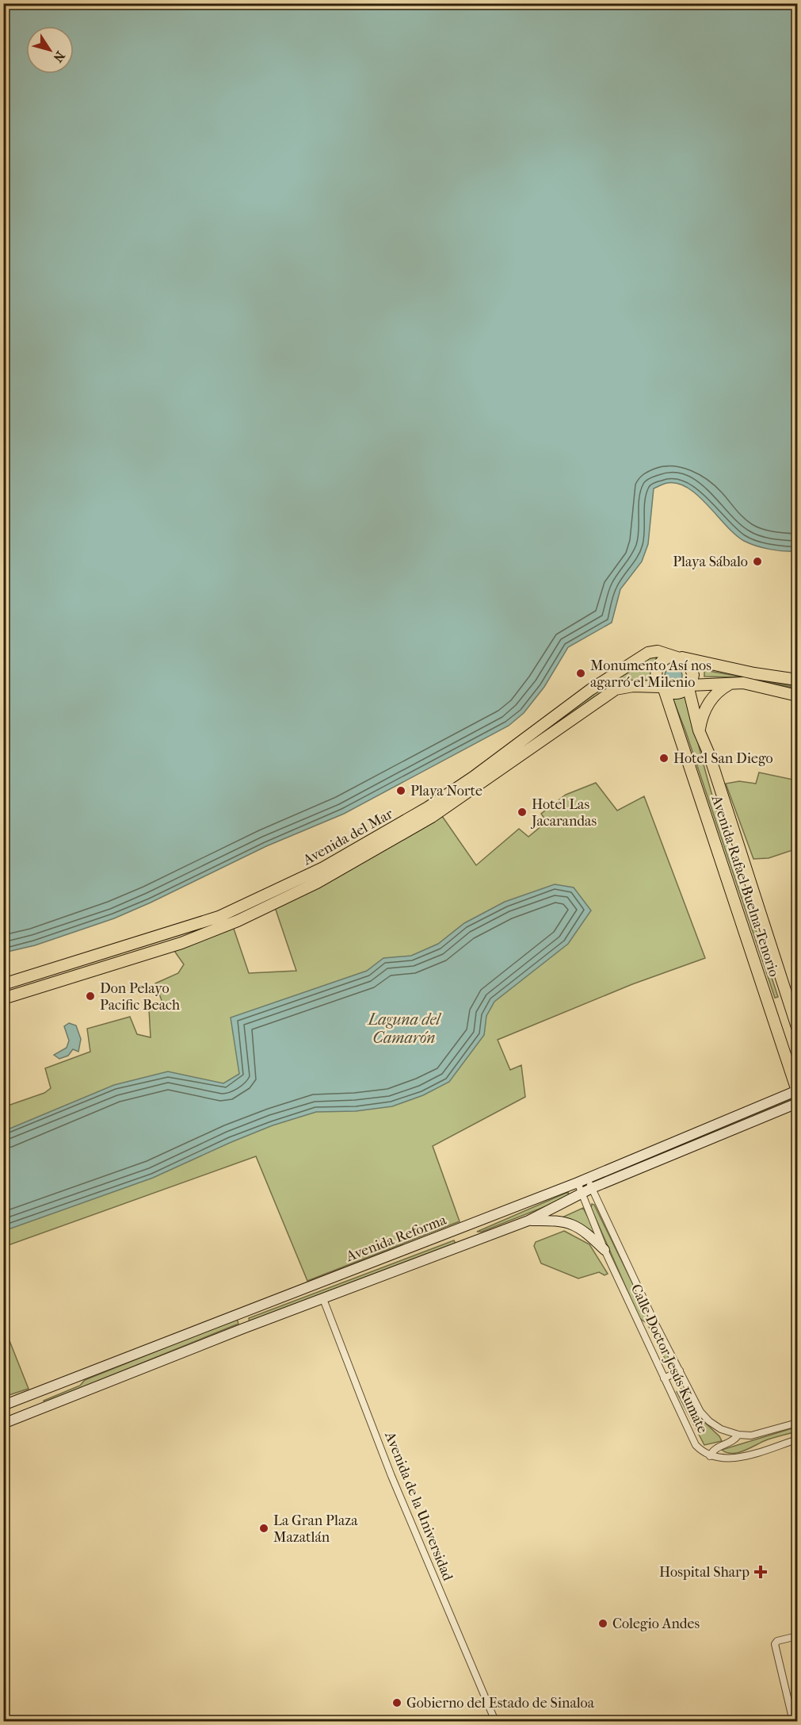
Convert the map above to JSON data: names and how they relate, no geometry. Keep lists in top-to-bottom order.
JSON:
{
  "streets": {
    "main road": ["Avenida del Mar", "Avenida Rafael Buelna Tenorio", "Avenida Reforma"],
    "street": ["Calle Doctor Jesús Kumate", "Avenida de la Universidad"]
  },
  "crossings": [
    ["Avenida del Mar", "Avenida Rafael Buelna Tenorio"],
    ["Avenida Rafael Buelna Tenorio", "Avenida Reforma"],
    ["Avenida Reforma", "Calle Doctor Jesús Kumate"]
  ],
  "water": ["Laguna del Camarón"],
  "places": {
    "other": [
      "Playa Sábalo",
      "Monumento Así nos agarró el Milenio",
      "Hotel San Diego",
      "Playa Norte",
      "Hotel Las Jacarandas",
      "Don Pelayo Pacific Beach",
      "La Gran Plaza Mazatlán",
      "Colegio Andes",
      "Gobierno del Estado de Sinaloa"
    ],
    "health": ["Hospital Sharp"]
  },
  "north": "bottom right"
}
